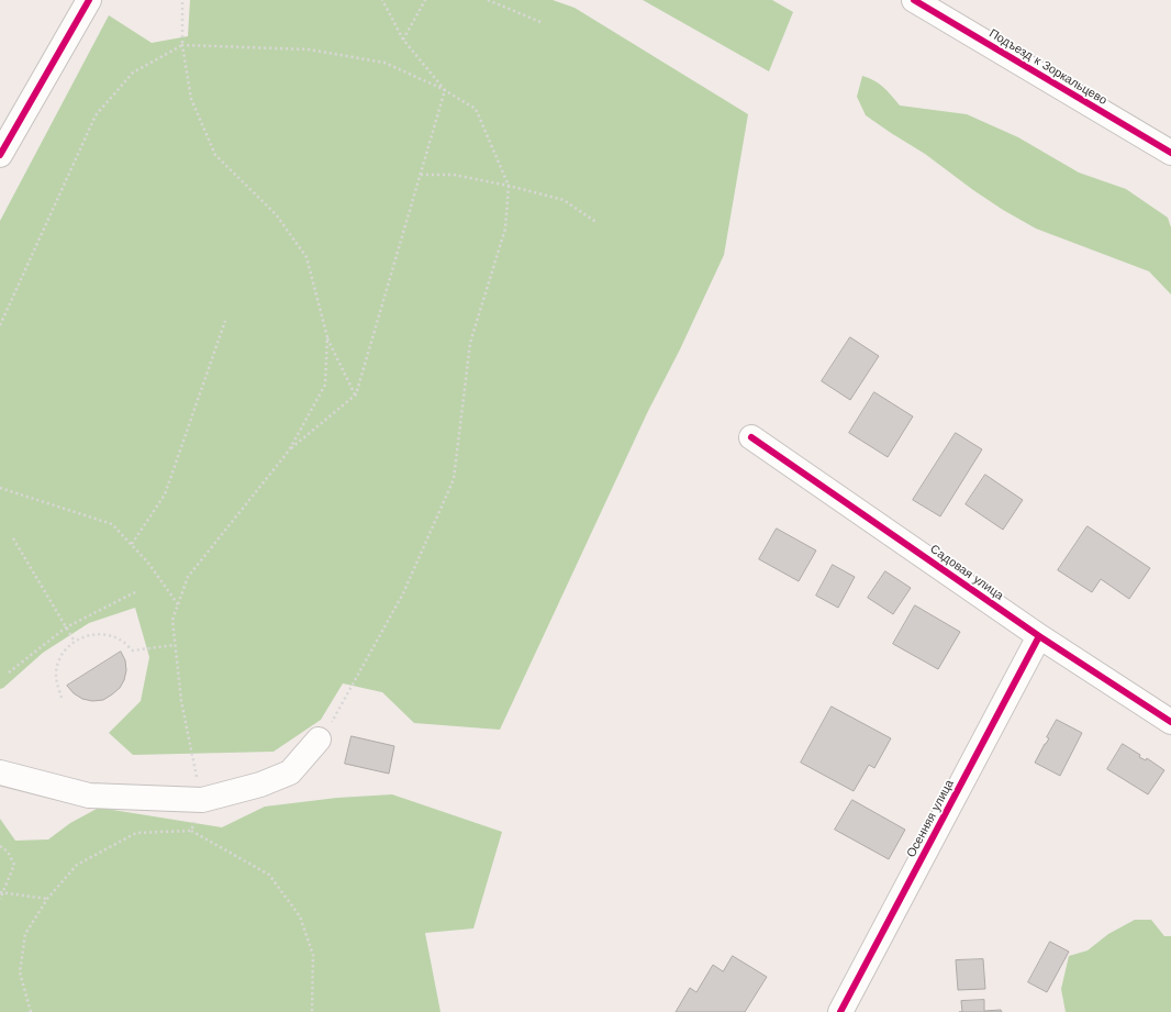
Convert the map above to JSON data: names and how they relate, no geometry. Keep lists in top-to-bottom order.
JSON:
{
  "streets": {
    "street": ["Подъезд к Зоркальцево", "Садовая улица", "Осенняя улица"]
  },
  "crossings": [
    ["Садовая улица", "Осенняя улица"]
  ]
}
